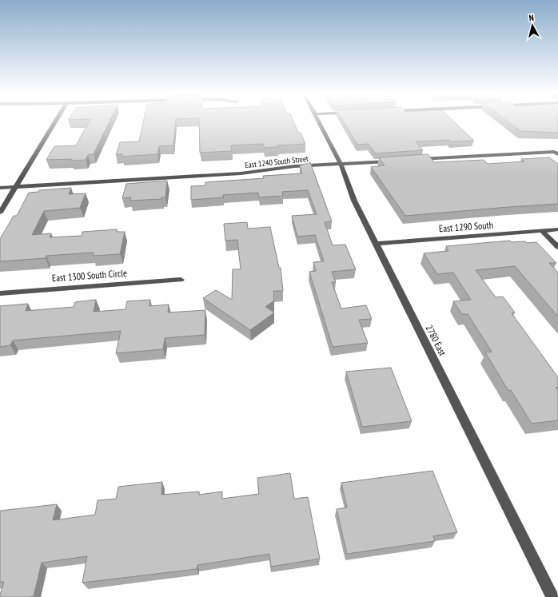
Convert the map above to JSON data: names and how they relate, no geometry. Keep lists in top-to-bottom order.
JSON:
{
  "streets": {
    "street": [
      "East 1240 South Street",
      "East 1290 South",
      "East 1300 South Circle",
      "2780 East"
    ]
  },
  "crossings": [
    ["East 1240 South Street", "2780 East"],
    ["East 1290 South", "2780 East"]
  ],
  "north": "top"
}
